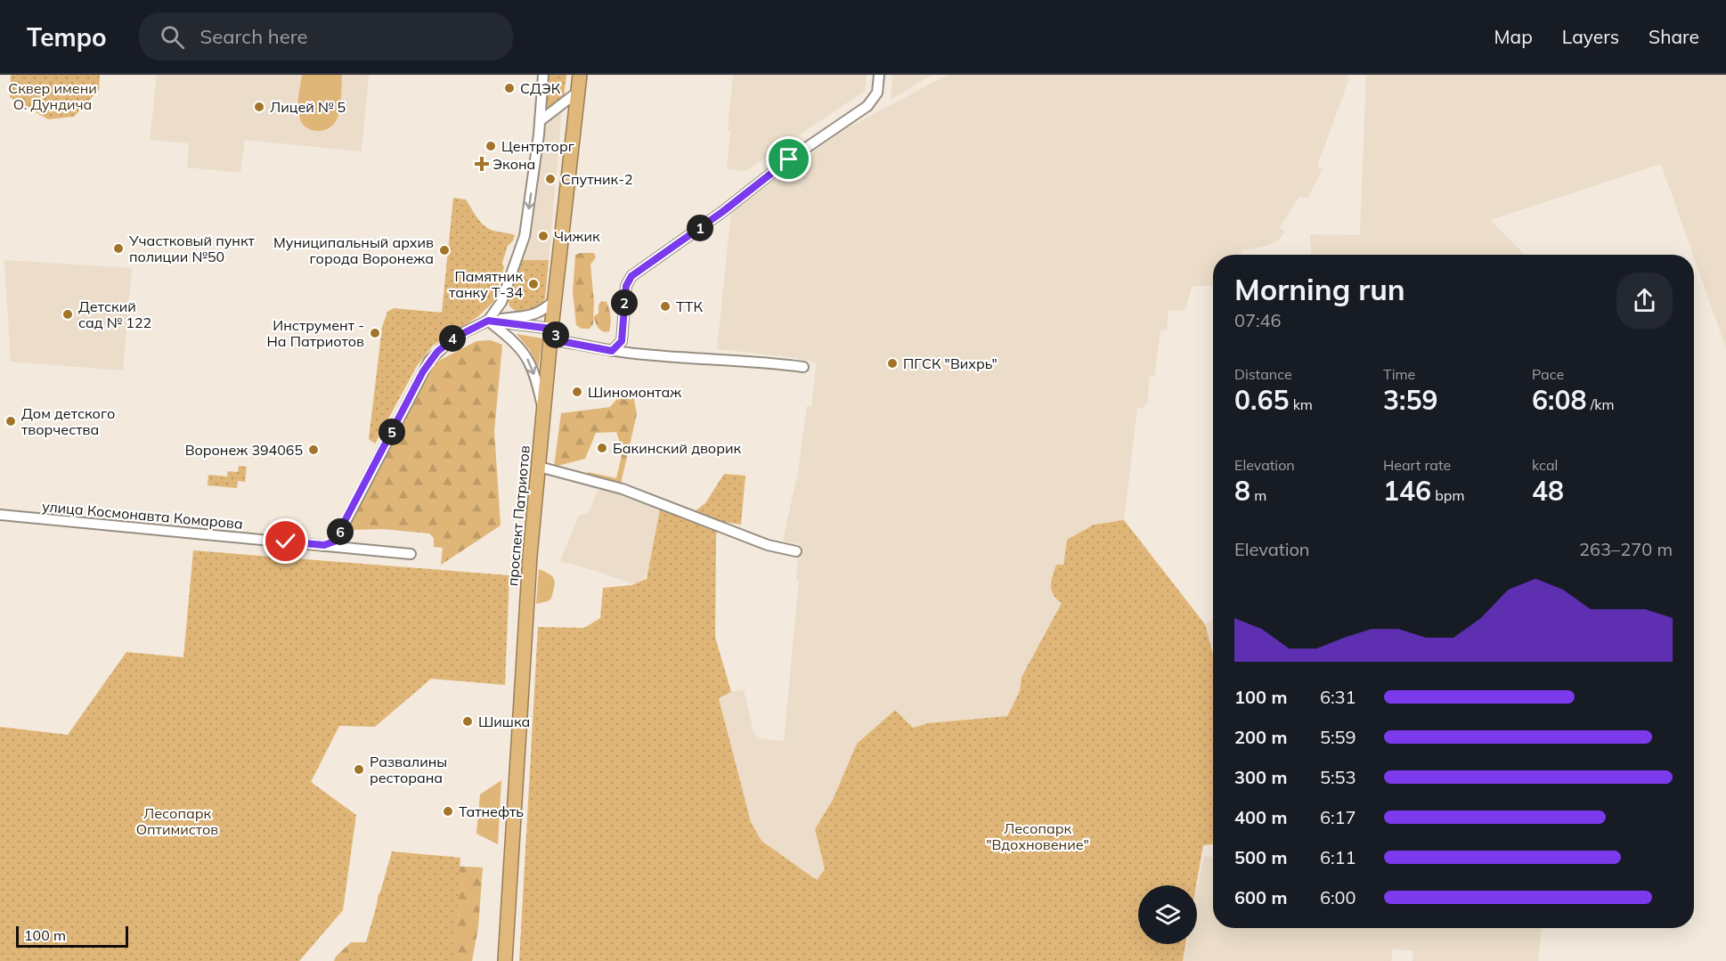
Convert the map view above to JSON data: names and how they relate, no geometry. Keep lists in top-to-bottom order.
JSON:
{
  "streets": {
    "highway": ["проспект Патриотов"],
    "street": ["улица Космонавта Комарова"]
  },
  "parks": ["Сквер имени О. Дундича", "Лесопарк Оптимистов", "Лесопарк \"Вдохновение\""],
  "places": {
    "other": [
      "СДЭК",
      "Лицей № 5",
      "Центрторг",
      "Спутник-2",
      "Чижик",
      "Участковый пункт полиции №50",
      "Муниципальный архив города Воронежа",
      "Памятник танку Т-34",
      "ТТК",
      "Детский сад № 122",
      "Инструмент - На Патриотов",
      "ПГСК \"Вихрь\"",
      "Шиномонтаж",
      "Дом детского творчества",
      "Бакинский дворик",
      "Воронеж 394065",
      "Шишка",
      "Развалины ресторана",
      "Татнефть"
    ],
    "health": ["Экона"]
  },
  "scale_bar": "100 m",
  "page": {
    "header": "Tempo",
    "search": "Search here",
    "nav": ["Map", "Layers", "Share"],
    "pins": [
      "1",
      "2",
      "3",
      "4",
      "5",
      "6"
    ],
    "heading": ["Morning run", "07:46"],
    "stats": [
      ["Distance", "0.65 km"],
      ["Time", "3:59"],
      ["Pace", "6:08 /km"],
      ["Elevation", "8 m"],
      ["Heart rate", "146 bpm"],
      ["kcal", "48"]
    ],
    "chart": ["Elevation", "263–270 m"],
    "list": [
      {
        "name": "100 m",
        "note": "6:31"
      },
      {
        "name": "200 m",
        "note": "5:59"
      },
      {
        "name": "300 m",
        "note": "5:53"
      },
      {
        "name": "400 m",
        "note": "6:17"
      },
      {
        "name": "500 m",
        "note": "6:11"
      },
      {
        "name": "600 m",
        "note": "6:00"
      }
    ],
    "scale": "100 m"
  }
}
